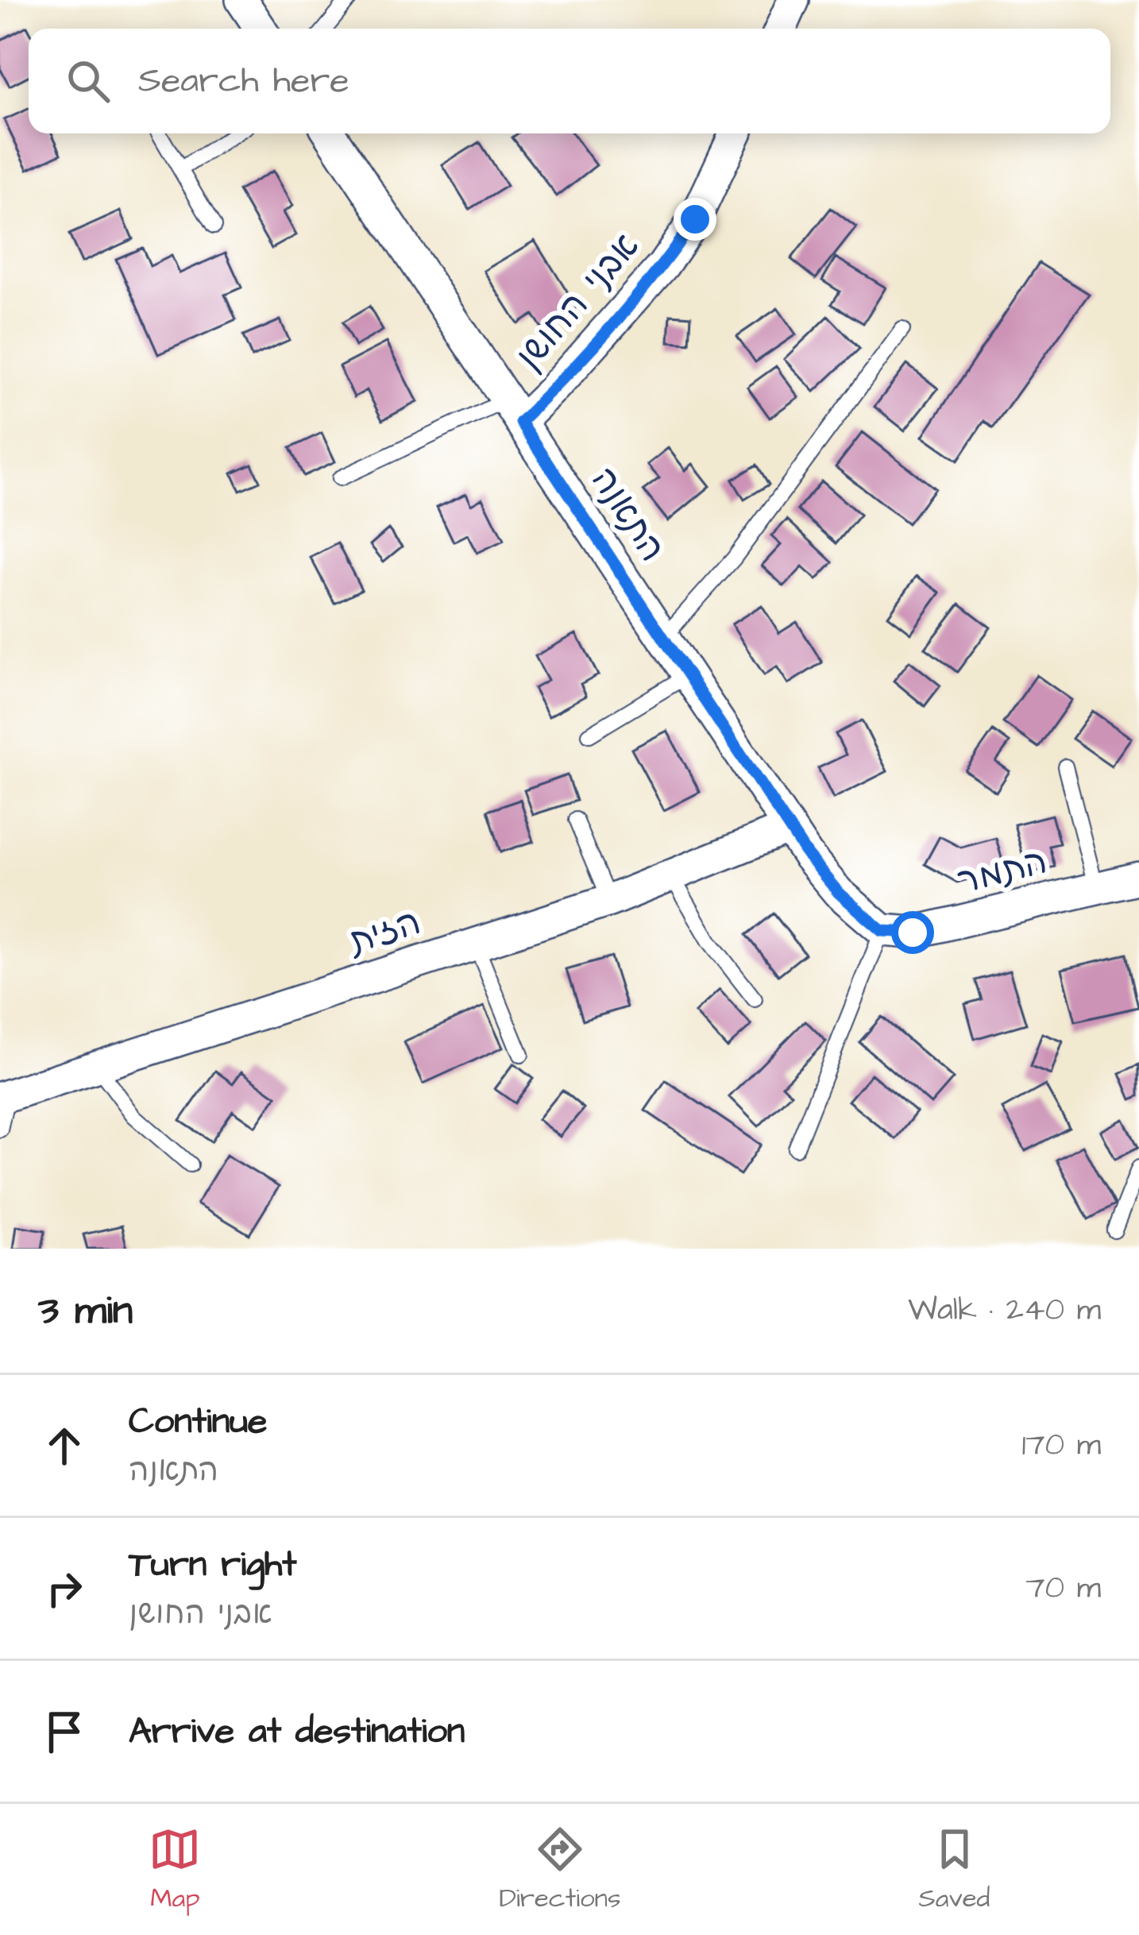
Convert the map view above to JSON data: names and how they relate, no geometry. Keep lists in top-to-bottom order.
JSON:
{
  "streets": {
    "street": [
      "אבני החושן",
      "התאנה",
      "התמר",
      "הזית"
    ]
  },
  "crossings": [
    ["אבני החושן", "התאנה"],
    ["התאנה", "התמר"],
    ["התאנה", "הזית"]
  ],
  "page": {
    "search": "Search here",
    "heading": ["3 min", "Walk · 240 m"],
    "list": [
      ["Continue", "התאנה", "170 m"],
      ["Turn right", "אבני החושן", "70 m"],
      "Arrive at destination"
    ],
    "nav": ["Map", "Directions", "Saved"]
  }
}
